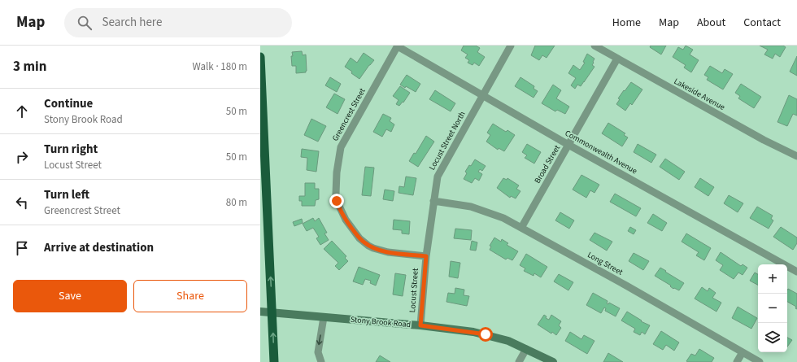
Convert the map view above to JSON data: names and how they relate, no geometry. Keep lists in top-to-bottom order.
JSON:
{
  "streets": {
    "main road": ["Stony Brook Road"],
    "street": [
      "Lakeside Avenue",
      "Greencrest Street",
      "Locust Street North",
      "Commonwealth Avenue",
      "Broad Street",
      "Long Street",
      "Locust Street"
    ]
  },
  "crossings": [
    ["Lakeside Avenue", "Broad Street"],
    ["Greencrest Street", "Locust Street North"],
    ["Greencrest Street", "Commonwealth Avenue"],
    ["Greencrest Street", "Locust Street"],
    ["Locust Street North", "Commonwealth Avenue"],
    ["Locust Street North", "Long Street"],
    ["Locust Street North", "Locust Street"],
    ["Commonwealth Avenue", "Broad Street"],
    ["Broad Street", "Long Street"],
    ["Locust Street", "Stony Brook Road"]
  ],
  "page": {
    "header": "Map",
    "search": "Search here",
    "nav": [
      "Home",
      "Map",
      "About",
      "Contact"
    ],
    "heading": ["3 min", "Walk · 180 m"],
    "list": [
      ["Continue", "Stony Brook Road", "50 m"],
      ["Turn right", "Locust Street", "50 m"],
      ["Turn left", "Greencrest Street", "80 m"],
      "Arrive at destination"
    ],
    "map_buttons": ["+", "−"],
    "buttons": ["Save", "Share"]
  }
}
